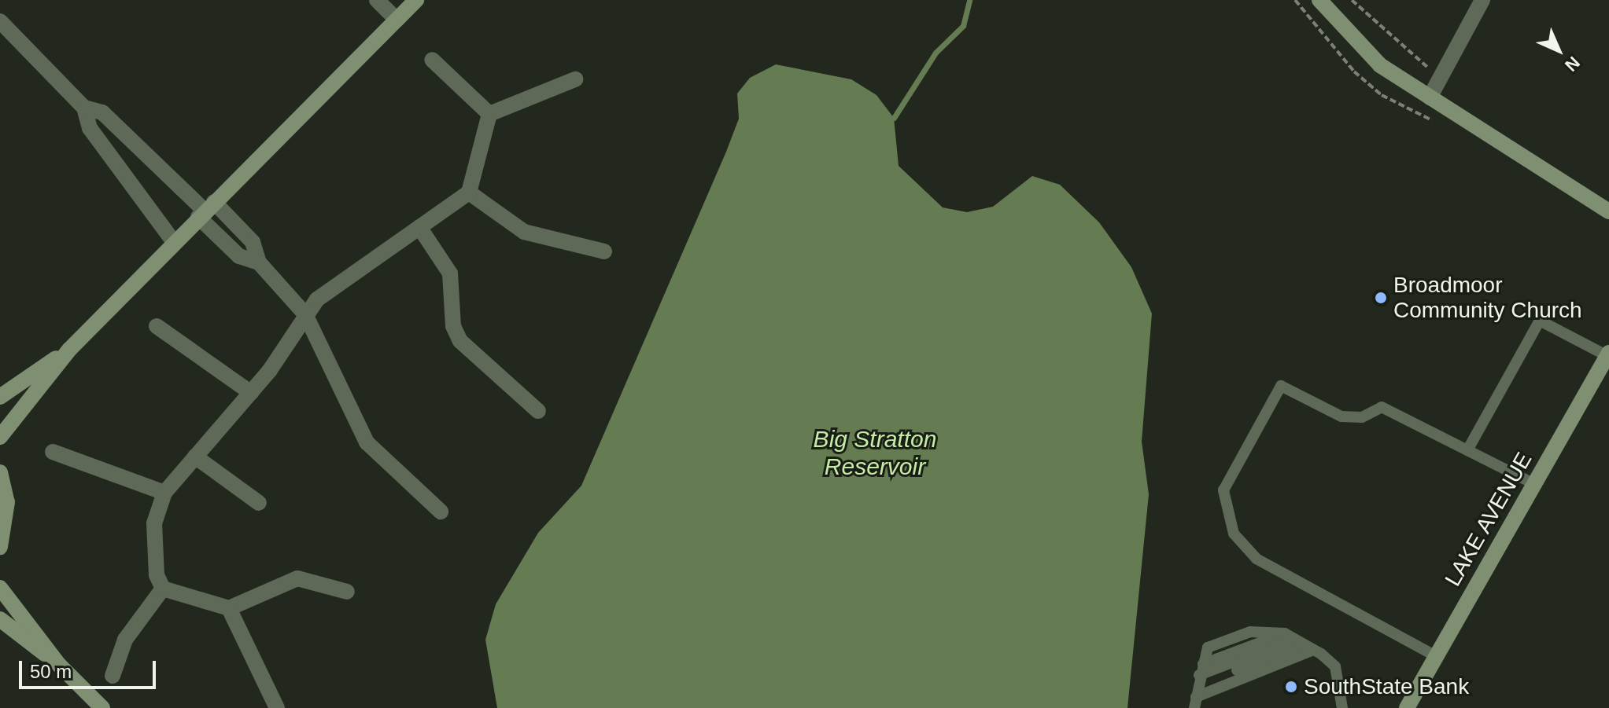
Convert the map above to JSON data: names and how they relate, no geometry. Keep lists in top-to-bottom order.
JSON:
{
  "streets": {
    "street": ["LAKE AVENUE"]
  },
  "water": ["Big Stratton Reservoir"],
  "places": ["Broadmoor Community Church", "SouthState Bank"],
  "scale_bar": "50 m",
  "north": "bottom right"
}
